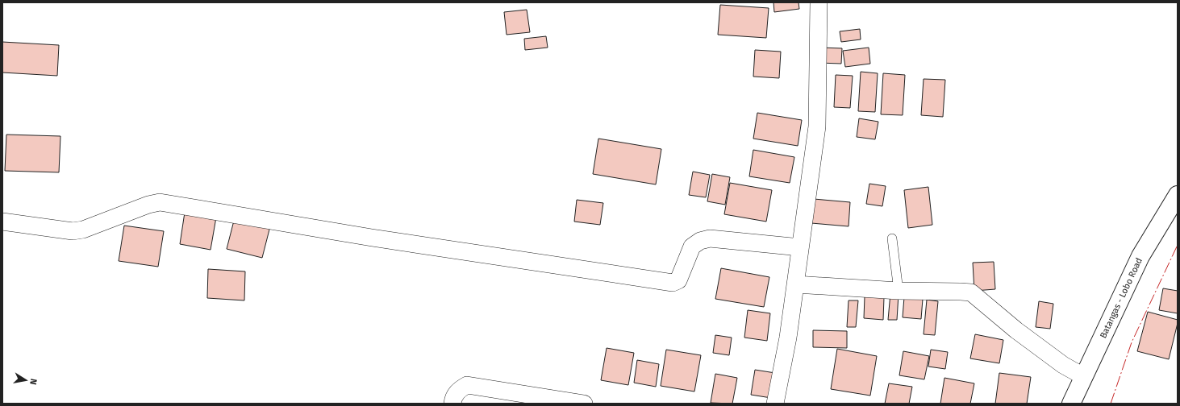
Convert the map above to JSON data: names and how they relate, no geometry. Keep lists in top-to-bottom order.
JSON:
{
  "streets": {
    "main road": ["Batangas - Lobo Road"]
  },
  "north": "right"
}
